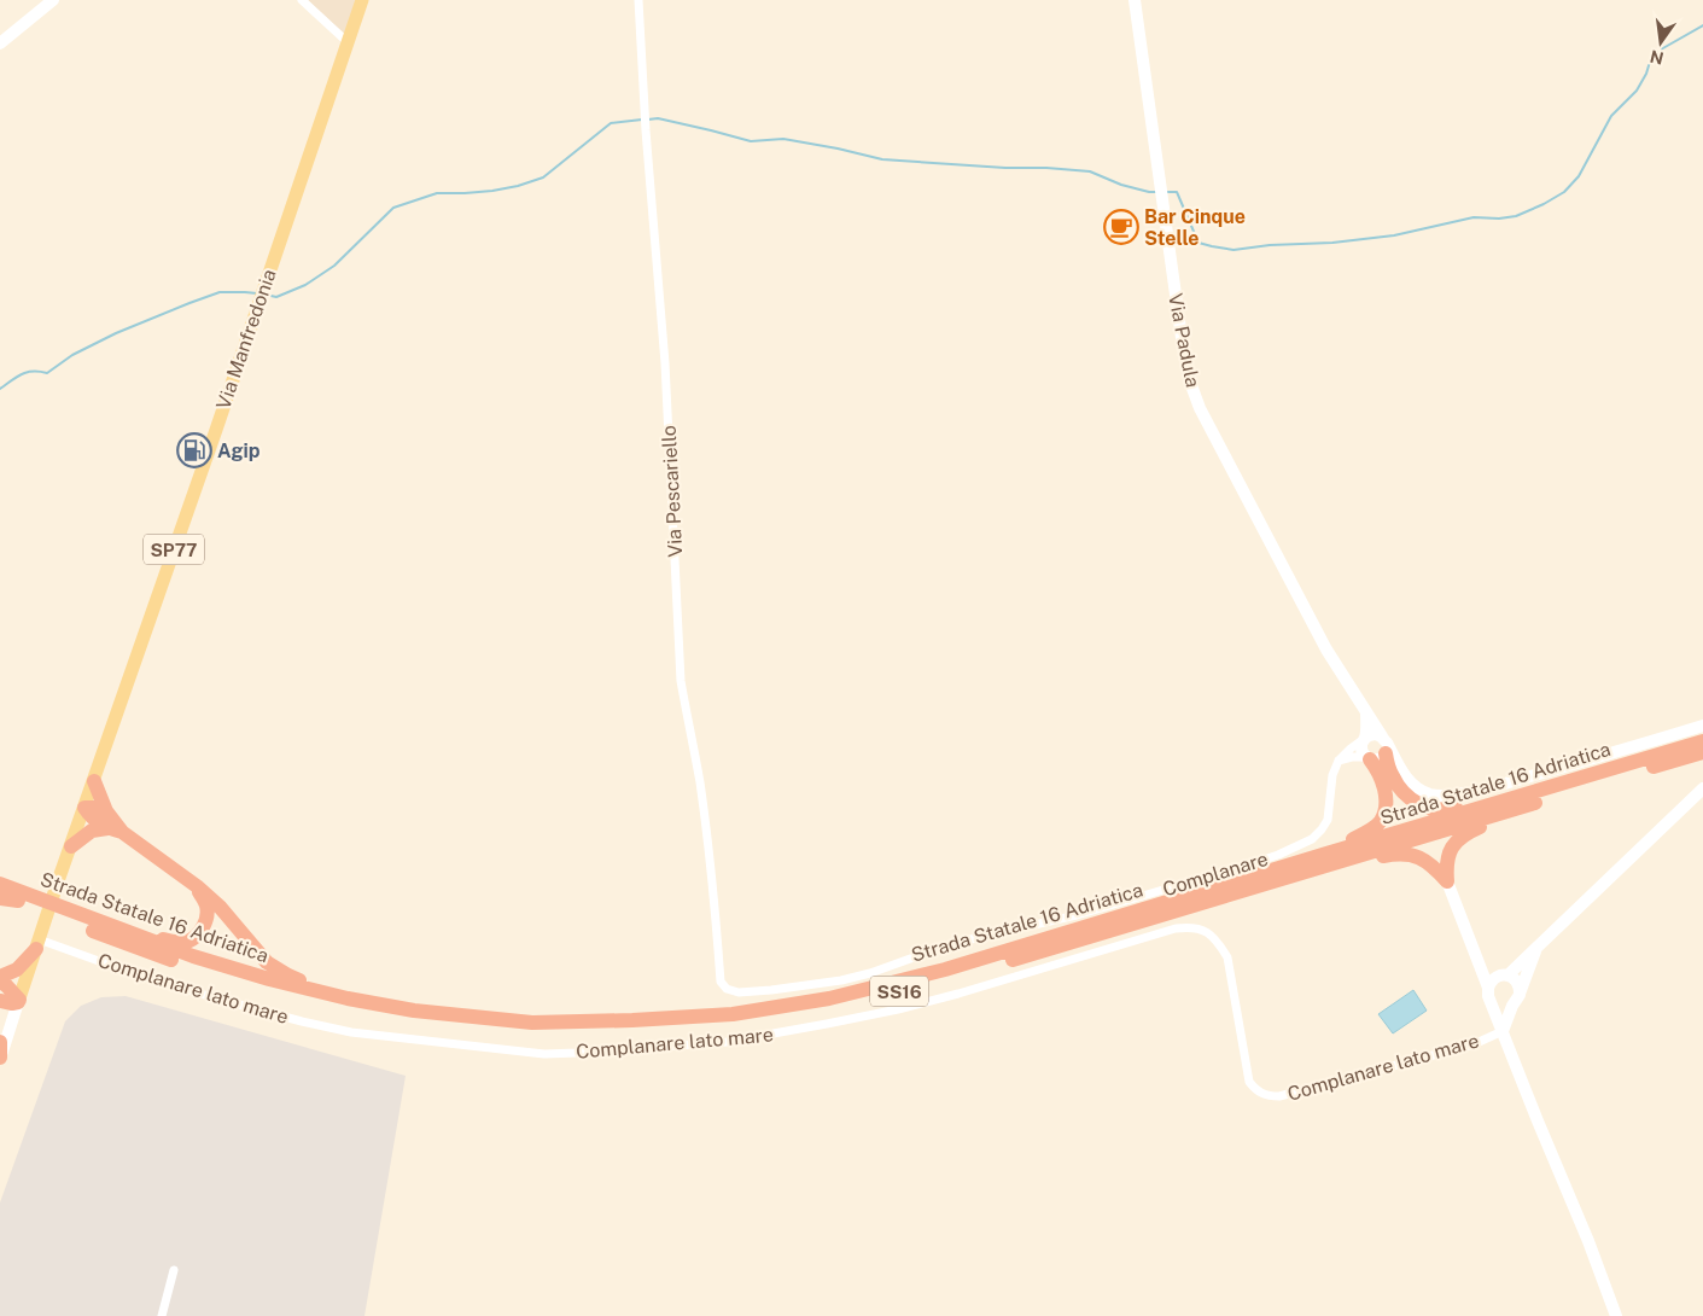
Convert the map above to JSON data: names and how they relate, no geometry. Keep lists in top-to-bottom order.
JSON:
{
  "streets": {
    "highway": ["Strada Statale 16 Adriatica", "SS16"],
    "main road": ["Via Manfredonia", "SP77"],
    "street": [
      "Via Padula",
      "Via Pescariello",
      "Complanare",
      "Complanare lato mare"
    ]
  },
  "crossings": [
    ["Via Manfredonia", "SP77"],
    ["Via Pescariello", "Complanare"],
    ["SP77", "Complanare lato mare"]
  ],
  "places": {
    "cafe": ["Bar Cinque Stelle"],
    "fuel station": ["Agip"]
  },
  "north": "bottom"
}
